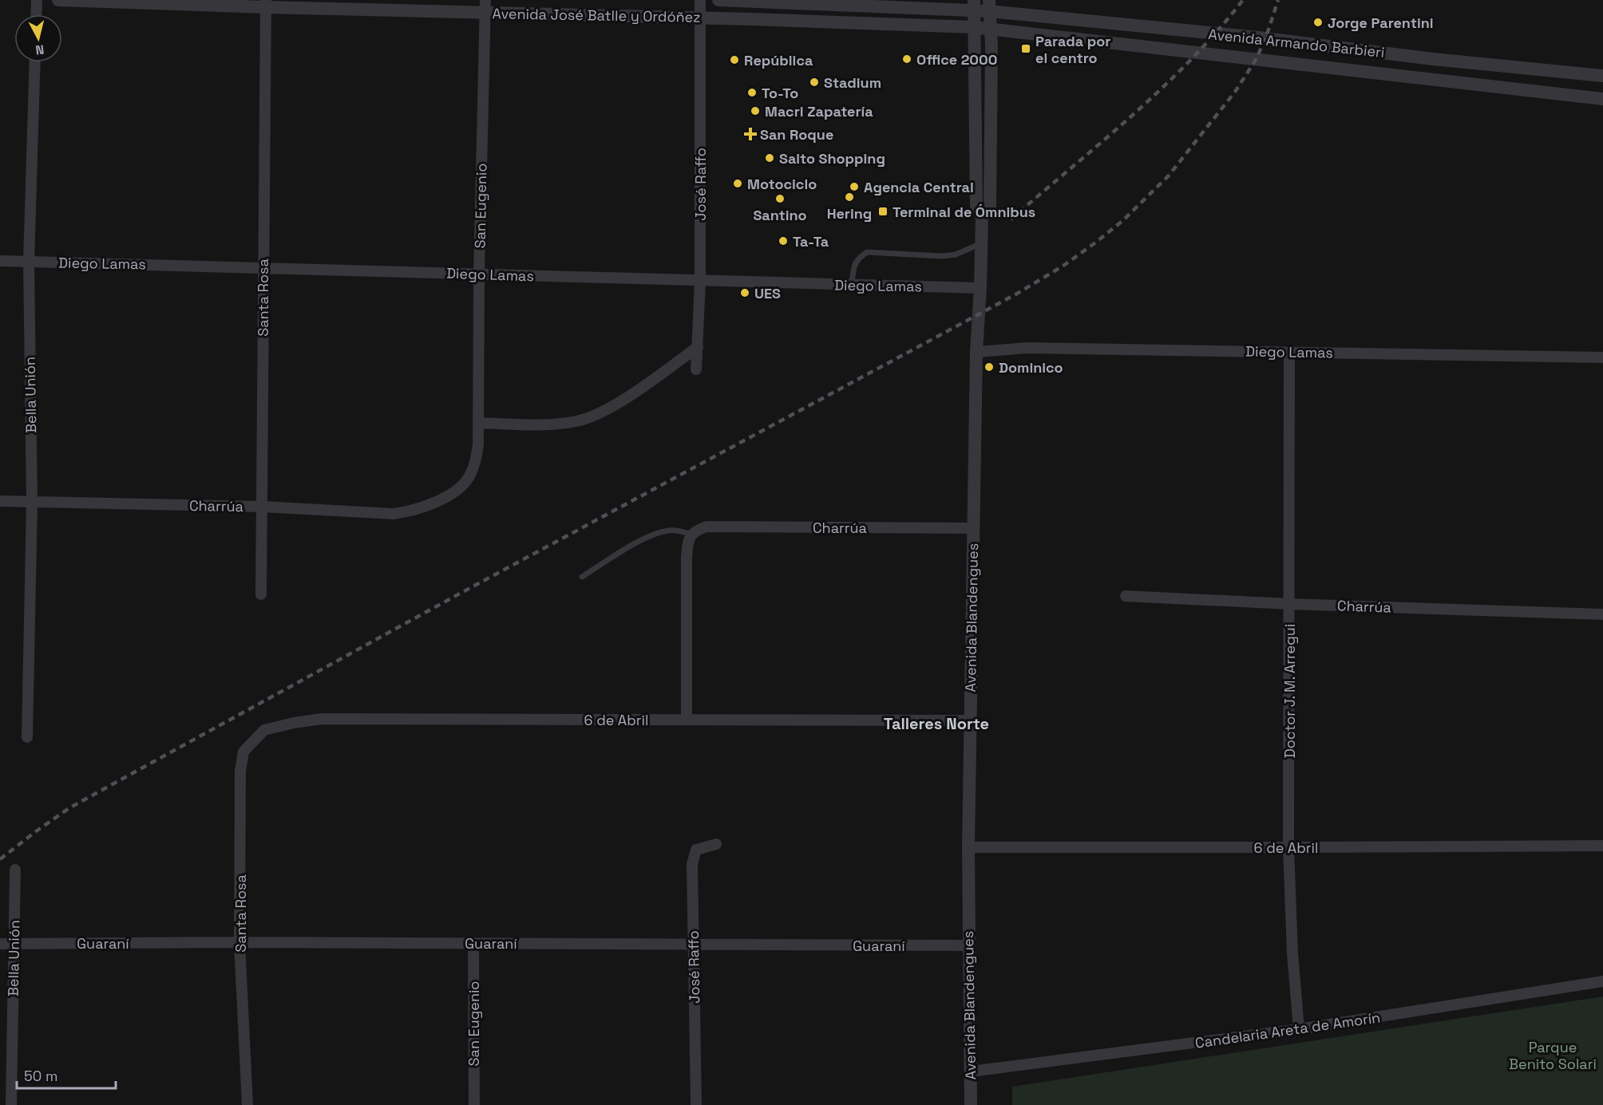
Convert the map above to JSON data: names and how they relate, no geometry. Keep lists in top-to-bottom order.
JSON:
{
  "streets": {
    "street": [
      "Avenida José Batlle y Ordóñez",
      "Avenida Armando Barbieri",
      "José Raffo",
      "San Eugenio",
      "Diego Lamas",
      "Santa Rosa",
      "Bella Unión",
      "Charrúa",
      "Avenida Blandengues",
      "Doctor J. M. Arregui",
      "6 de Abril",
      "Guaraní",
      "Candelaria Areta de Amorín"
    ]
  },
  "crossings": [
    ["Avenida José Batlle y Ordóñez", "Avenida Armando Barbieri"],
    ["Avenida José Batlle y Ordóñez", "José Raffo"],
    ["Avenida José Batlle y Ordóñez", "San Eugenio"],
    ["Avenida José Batlle y Ordóñez", "Santa Rosa"],
    ["Avenida José Batlle y Ordóñez", "Avenida Blandengues"],
    ["Avenida Armando Barbieri", "Avenida Blandengues"],
    ["José Raffo", "Diego Lamas"],
    ["José Raffo", "Guaraní"],
    ["San Eugenio", "Diego Lamas"],
    ["San Eugenio", "Charrúa"],
    ["San Eugenio", "Guaraní"],
    ["Diego Lamas", "Santa Rosa"],
    ["Diego Lamas", "Bella Unión"],
    ["Diego Lamas", "Avenida Blandengues"],
    ["Diego Lamas", "Doctor J. M. Arregui"],
    ["Santa Rosa", "Charrúa"],
    ["Santa Rosa", "6 de Abril"],
    ["Santa Rosa", "Guaraní"],
    ["Bella Unión", "Charrúa"],
    ["Bella Unión", "Guaraní"],
    ["Charrúa", "Avenida Blandengues"],
    ["Charrúa", "Doctor J. M. Arregui"],
    ["Avenida Blandengues", "6 de Abril"],
    ["Avenida Blandengues", "Guaraní"],
    ["Avenida Blandengues", "Candelaria Areta de Amorín"],
    ["Doctor J. M. Arregui", "6 de Abril"],
    ["Doctor J. M. Arregui", "Candelaria Areta de Amorín"]
  ],
  "districts": ["Talleres Norte"],
  "parks": ["Parque Benito Solari"],
  "places": {
    "other": [
      "Jorge Parentini",
      "Office 2000",
      "República",
      "Stadium",
      "To-To",
      "Macri Zapatería",
      "Salto Shopping",
      "Motociclo",
      "Agencia Central",
      "Hering",
      "Santino",
      "Ta-Ta",
      "UES",
      "Dominico"
    ],
    "transit": ["Parada por el centro", "Terminal de Ómnibus"],
    "health": ["San Roque"]
  },
  "scale_bar": "50 m",
  "north": "bottom"
}
